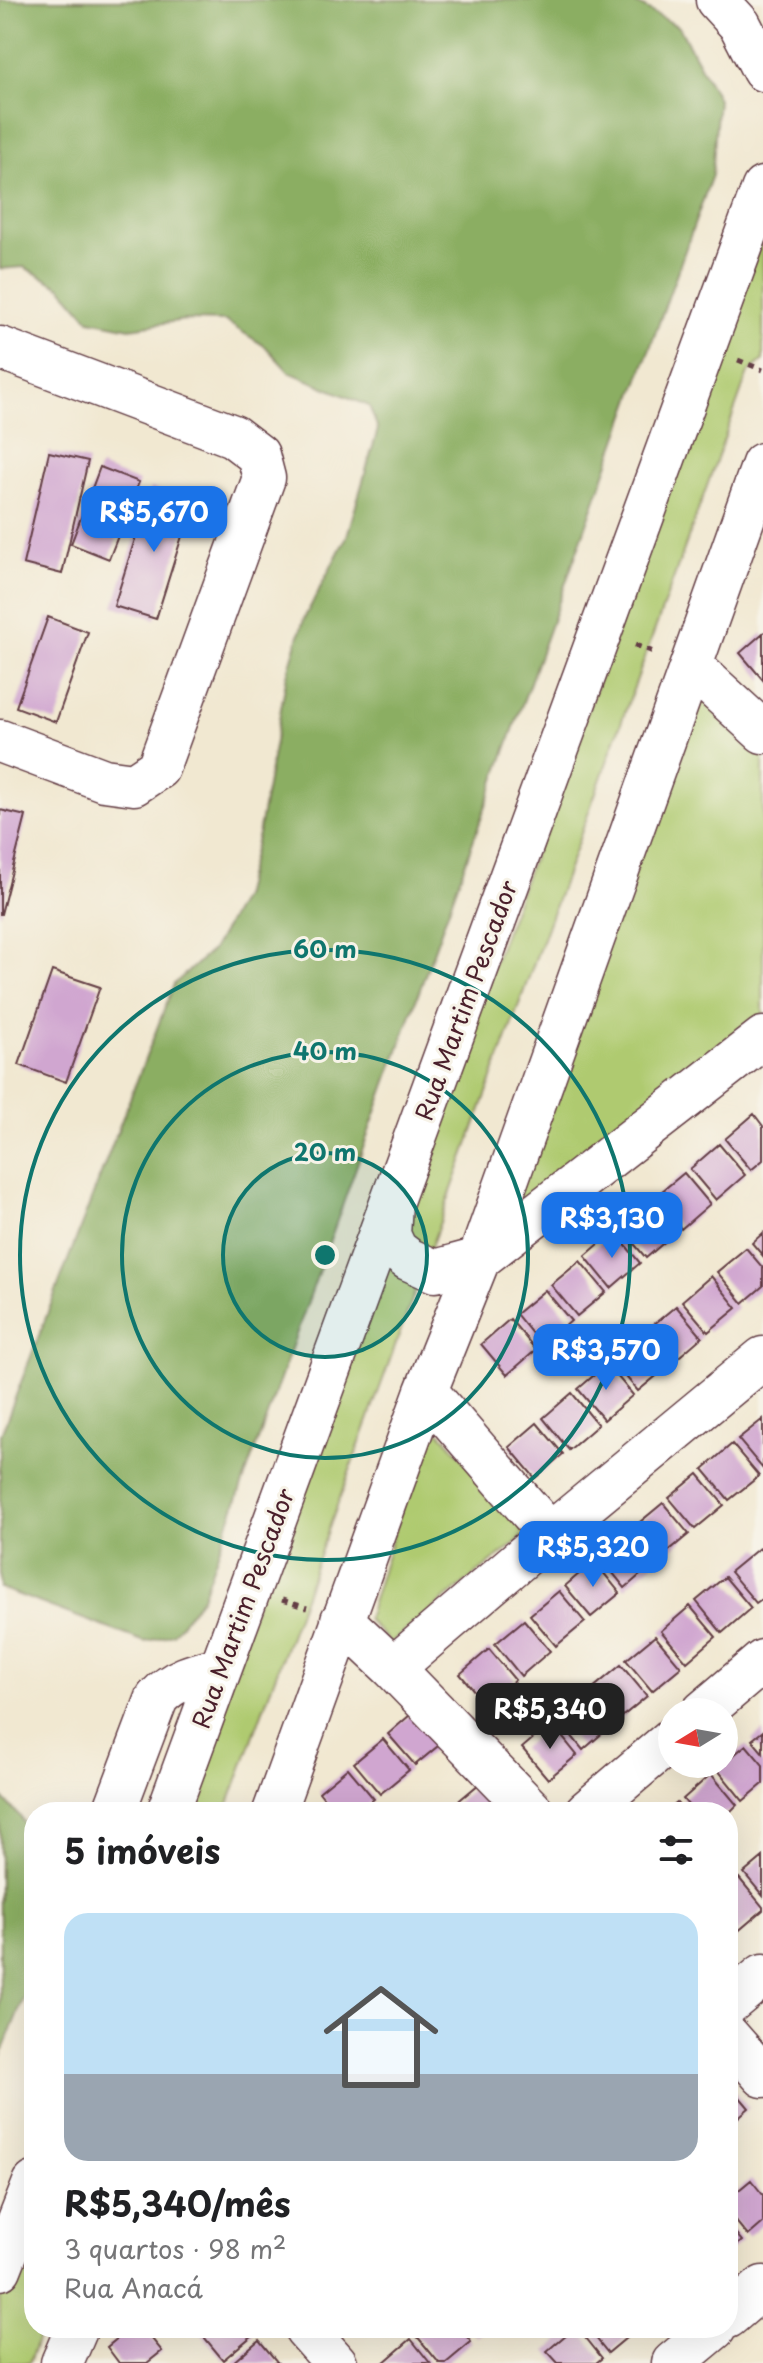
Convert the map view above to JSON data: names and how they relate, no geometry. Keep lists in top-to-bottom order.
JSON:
{
  "streets": {
    "street": ["Rua Martim Pescador"]
  },
  "north": "left",
  "page": {
    "price": [
      "R$5,670",
      "R$3,130",
      "R$3,570",
      "R$5,320",
      "R$5,340"
    ],
    "heading": "5 imóveis",
    "list": [
      {
        "name": "R$5,340/mês",
        "note": "3 quartos · 98 m² · Rua Anacá"
      }
    ]
  },
  "rings": ["60 m", "40 m", "20 m"]
}
